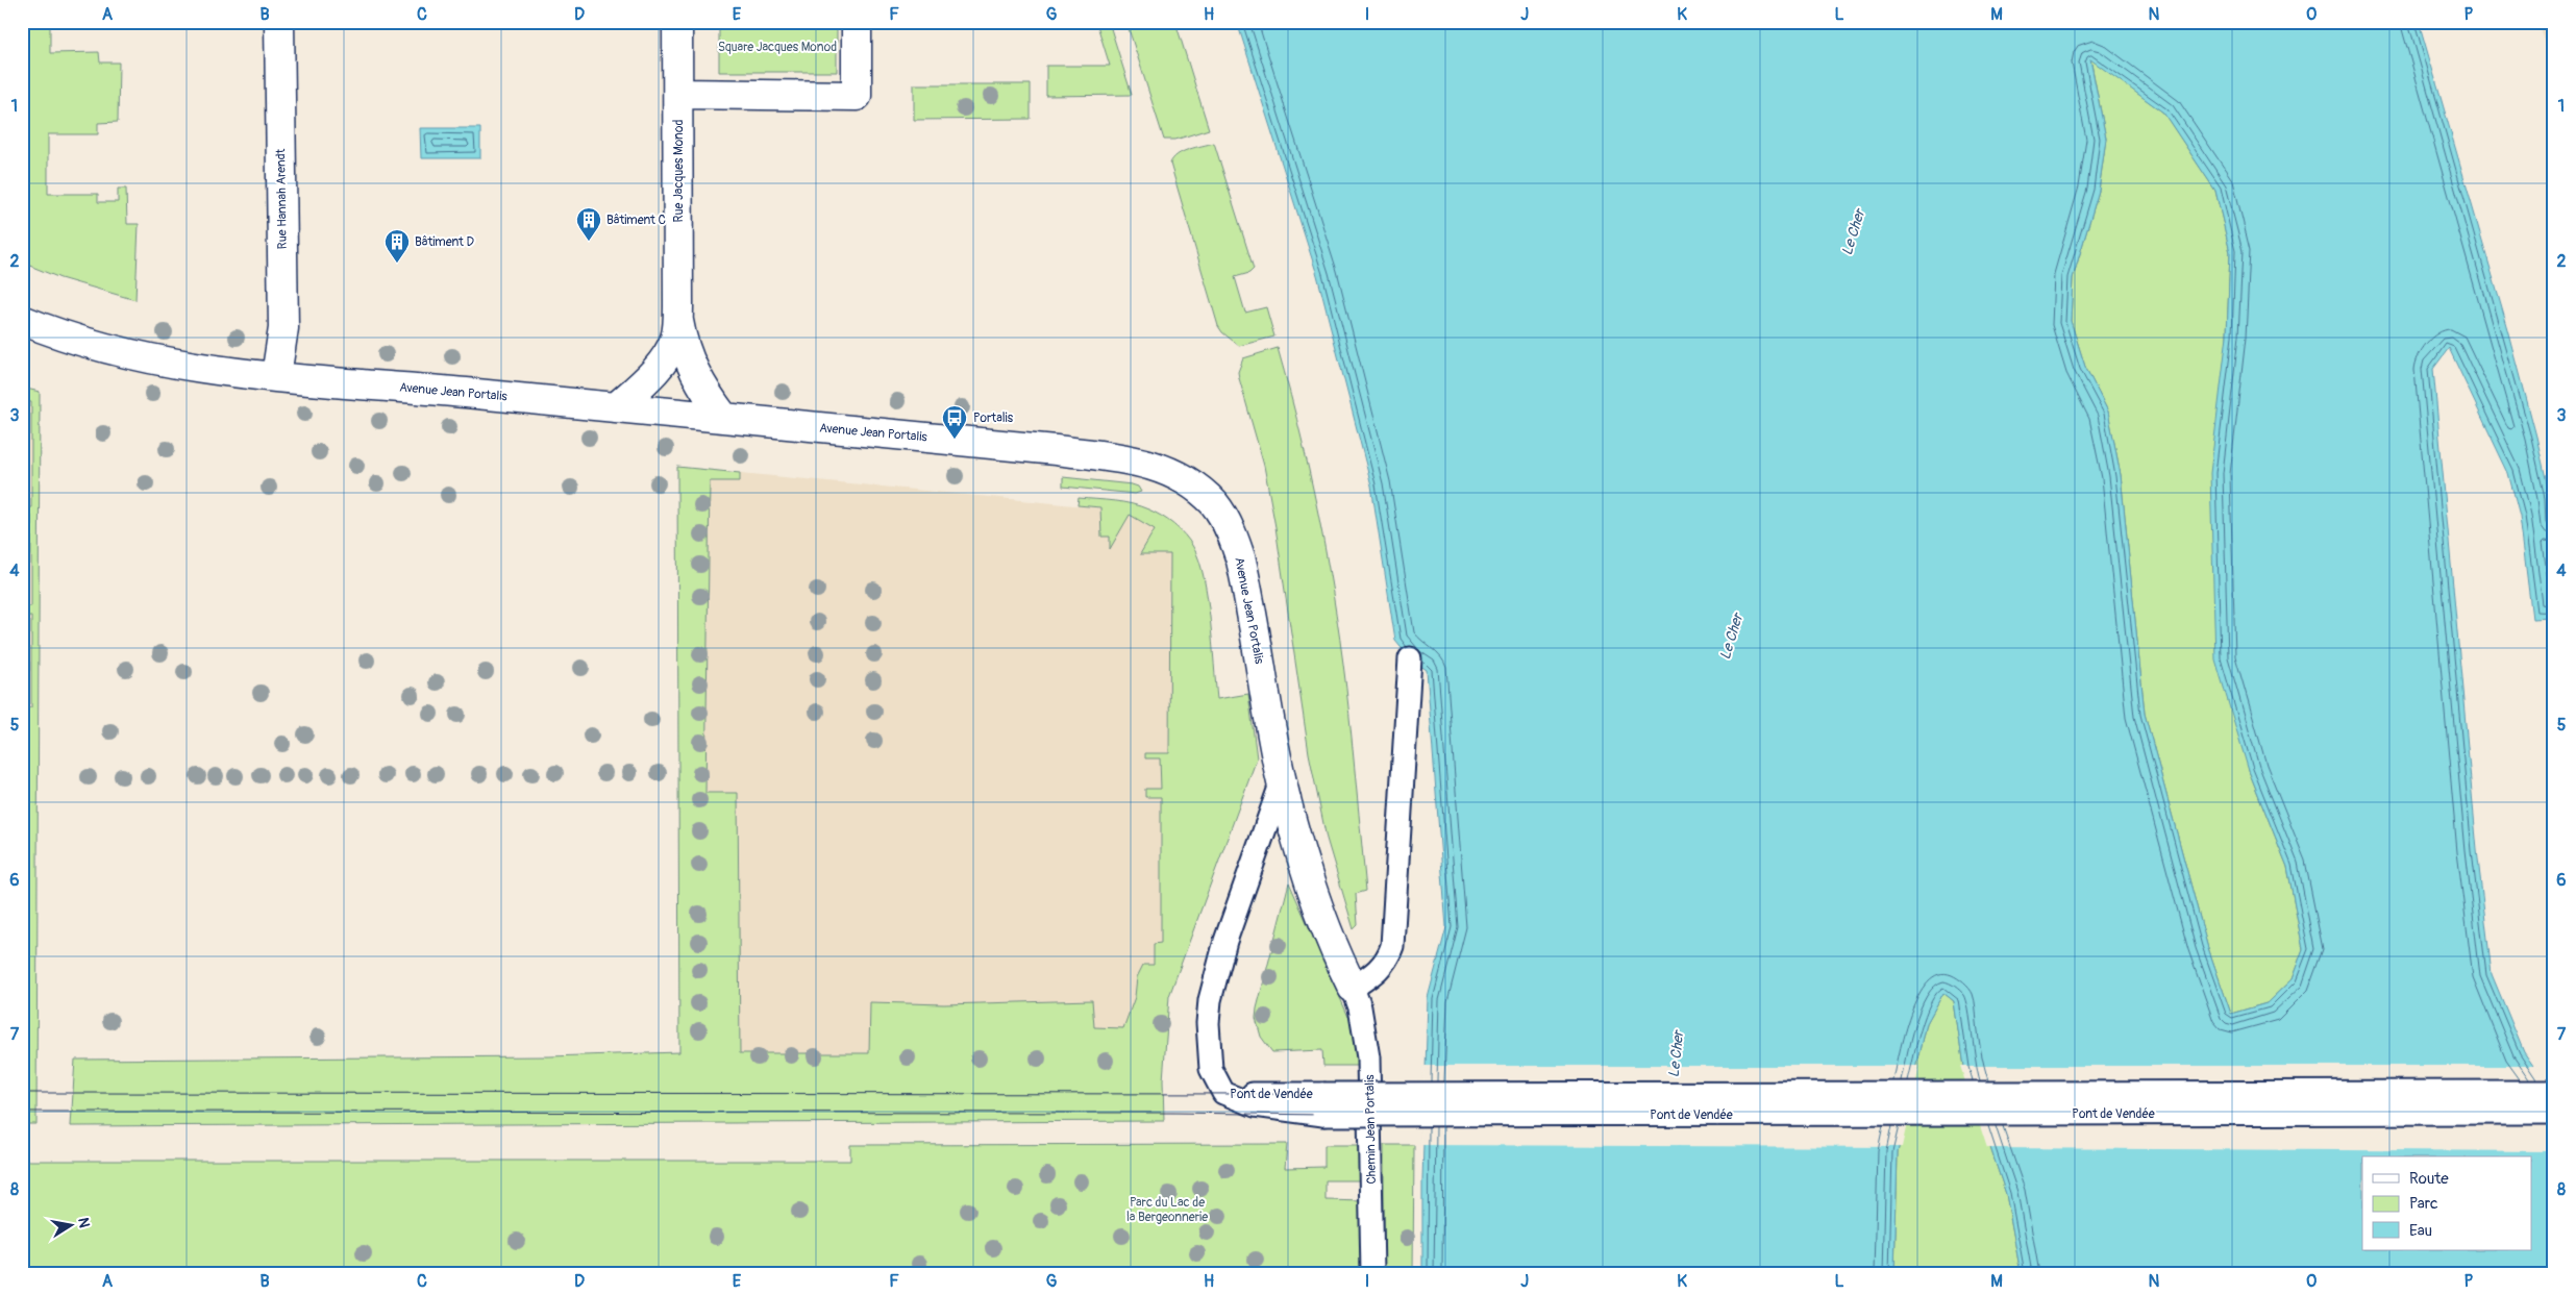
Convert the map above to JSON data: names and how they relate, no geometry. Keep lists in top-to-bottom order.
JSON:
{
  "streets": {
    "street": ["Rue Jacques Monod", "Rue Hannah Arendt", "Avenue Jean Portalis"],
    "lane": ["Pont de Vendée", "Chemin Jean Portalis"]
  },
  "crossings": [
    ["Rue Jacques Monod", "Avenue Jean Portalis"],
    ["Rue Hannah Arendt", "Avenue Jean Portalis"],
    ["Avenue Jean Portalis", "Pont de Vendée"],
    ["Avenue Jean Portalis", "Chemin Jean Portalis"]
  ],
  "water": ["Le Cher"],
  "parks": ["Square Jacques Monod", "Parc du Lac de la Bergeonnerie"],
  "places": {
    "building": ["Bâtiment C", "Bâtiment D"],
    "bus stop": ["Portalis"]
  },
  "legend": ["Route", "Parc", "Eau"],
  "north": "right",
  "grid": {
    "columns": [
      "A",
      "B",
      "C",
      "D",
      "E",
      "F",
      "G",
      "H",
      "I",
      "J",
      "K",
      "L",
      "M",
      "N",
      "O",
      "P"
    ],
    "rows": [
      "1",
      "2",
      "3",
      "4",
      "5",
      "6",
      "7",
      "8"
    ]
  }
}
